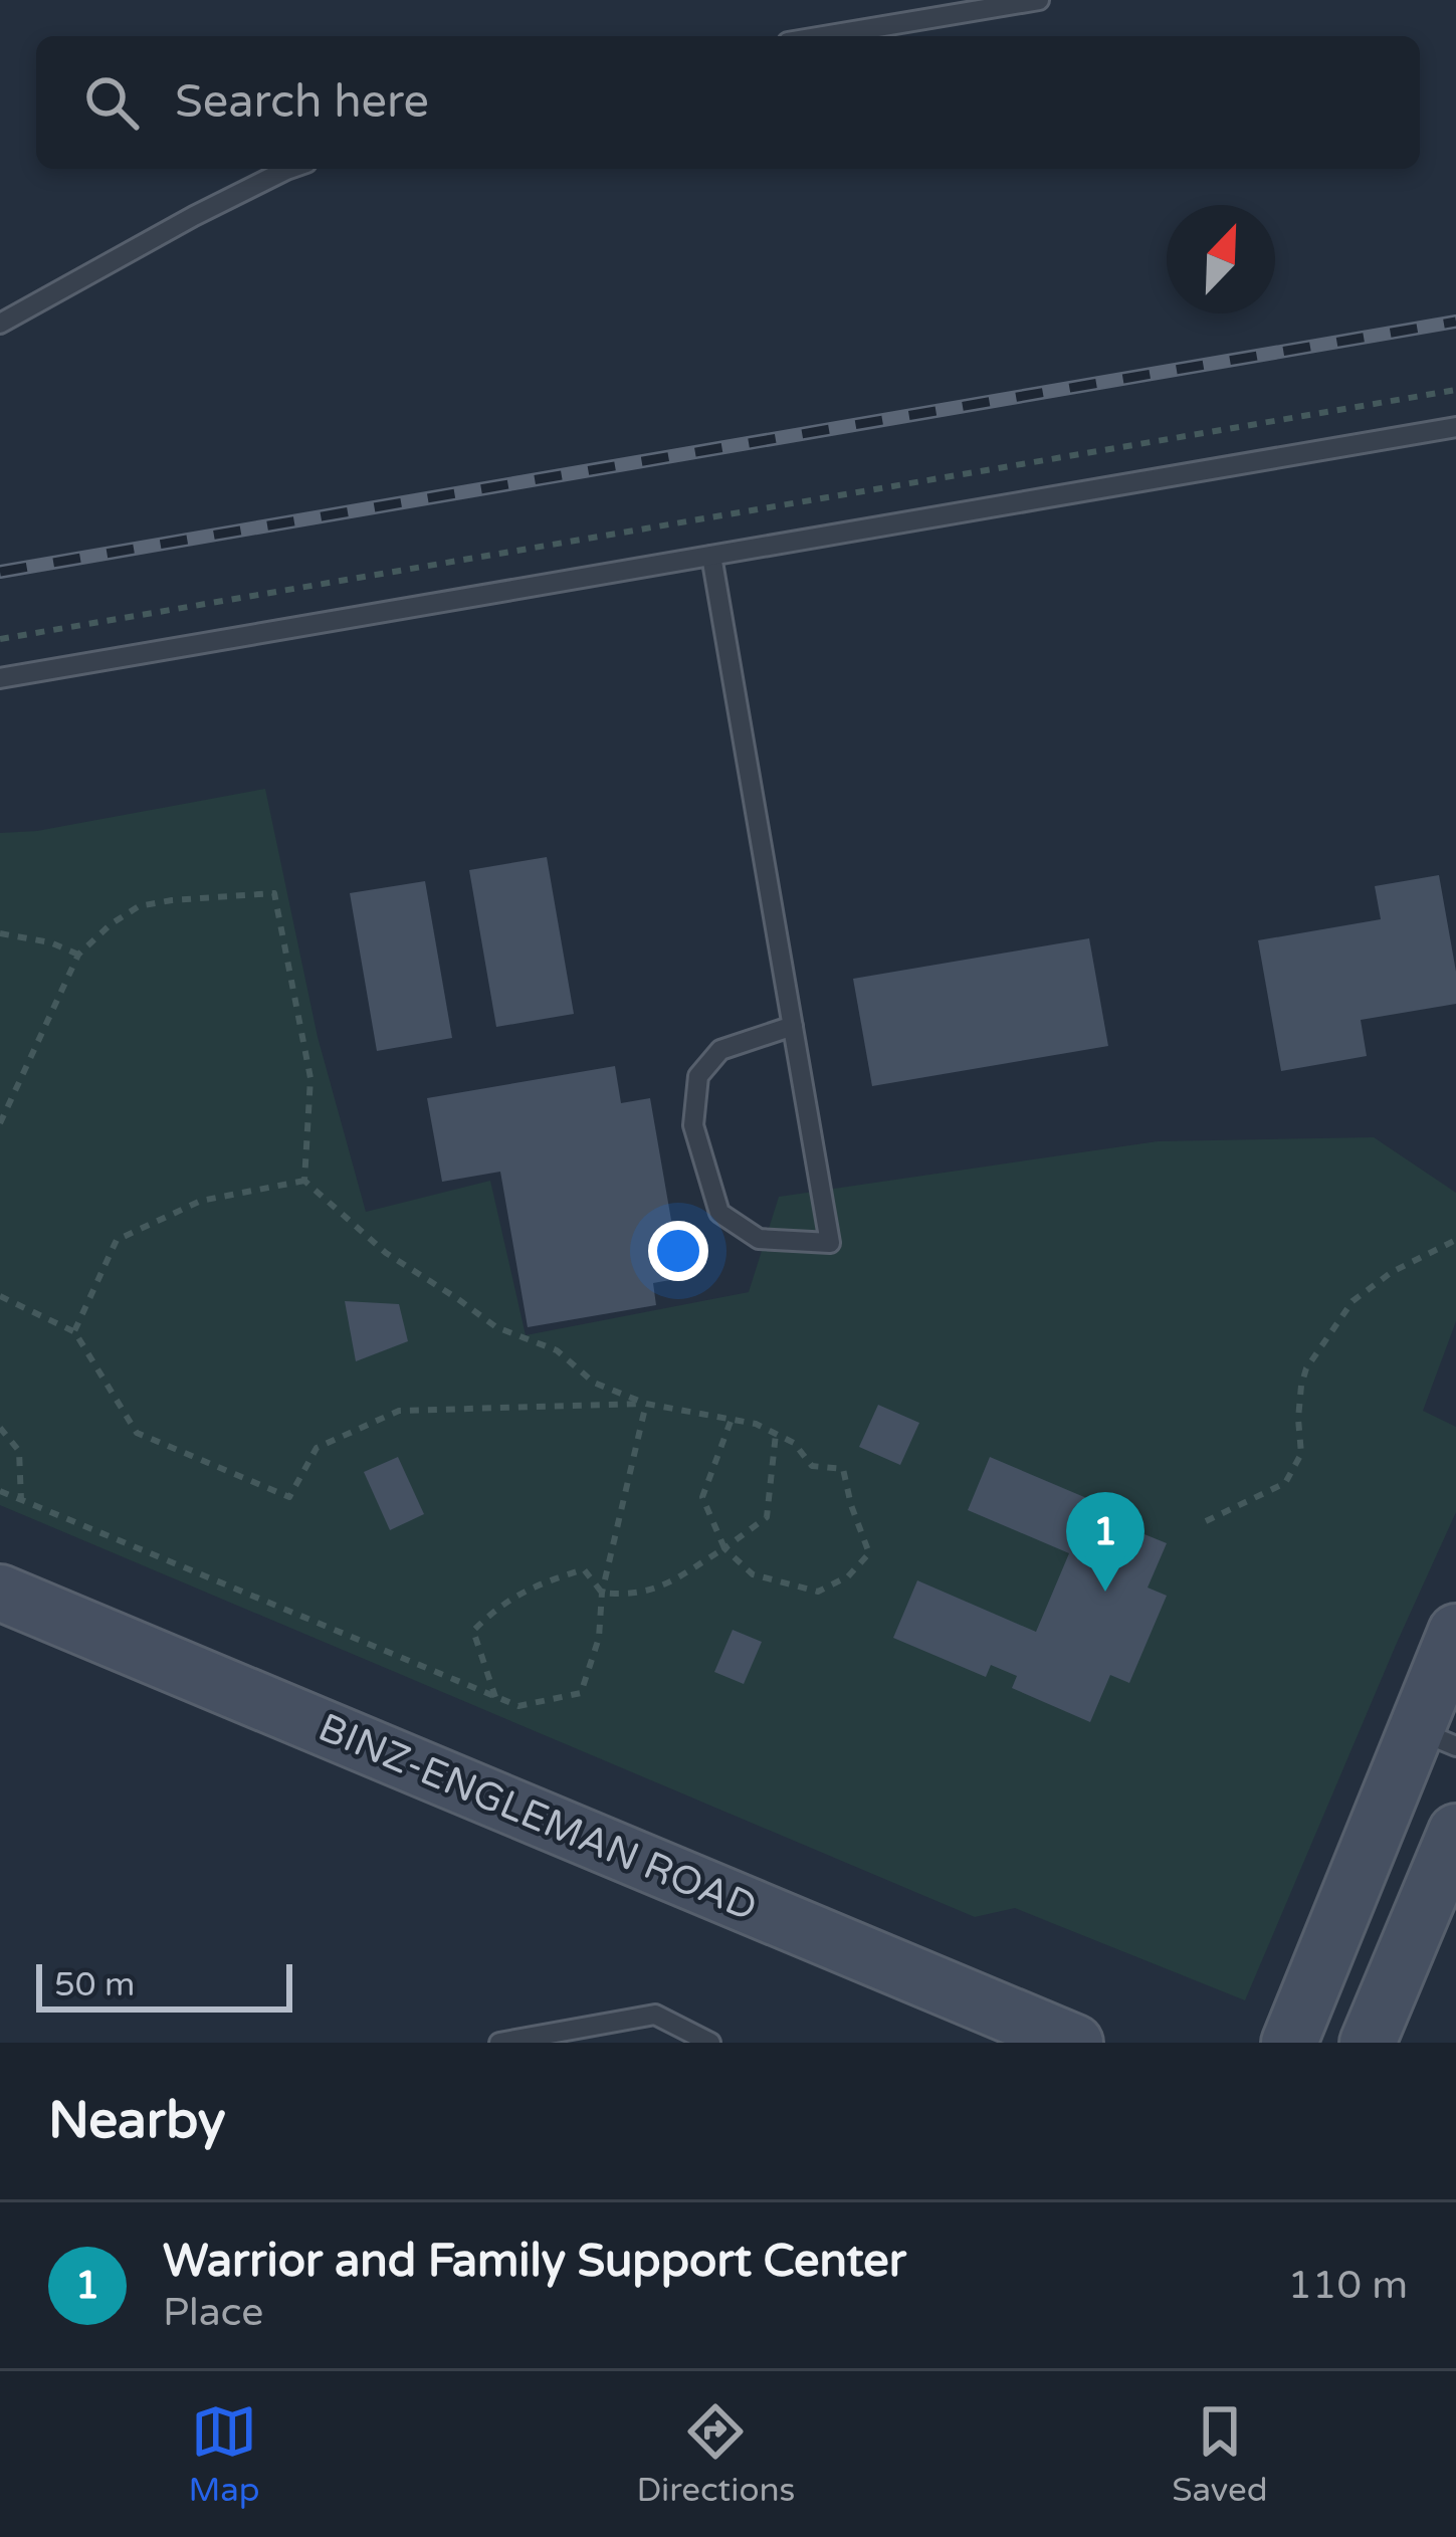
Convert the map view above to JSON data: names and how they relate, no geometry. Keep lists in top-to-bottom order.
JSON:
{
  "streets": {
    "street": ["BINZ-ENGLEMAN ROAD"]
  },
  "scale_bar": "50 m",
  "north": "top right",
  "page": {
    "search": "Search here",
    "pins": "1",
    "scale": "50 m",
    "heading": "Nearby",
    "list": [
      {
        "mark": "1",
        "name": "Warrior and Family Support Center",
        "note": "Place",
        "value": "110 m"
      }
    ],
    "nav": ["Map", "Directions", "Saved"]
  }
}
